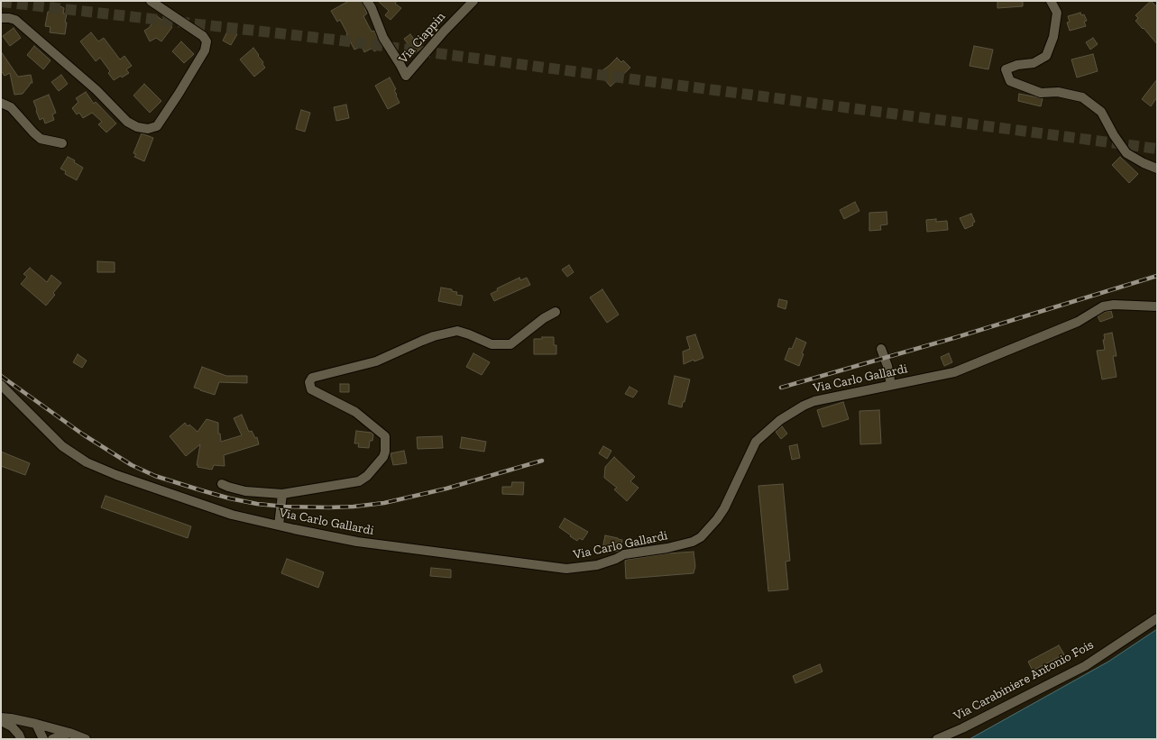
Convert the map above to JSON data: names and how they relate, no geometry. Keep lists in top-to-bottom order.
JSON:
{
  "streets": {
    "street": ["Via Ciappin", "Via Carlo Gallardi", "Via Carabiniere Antonio Fois"]
  }
}
